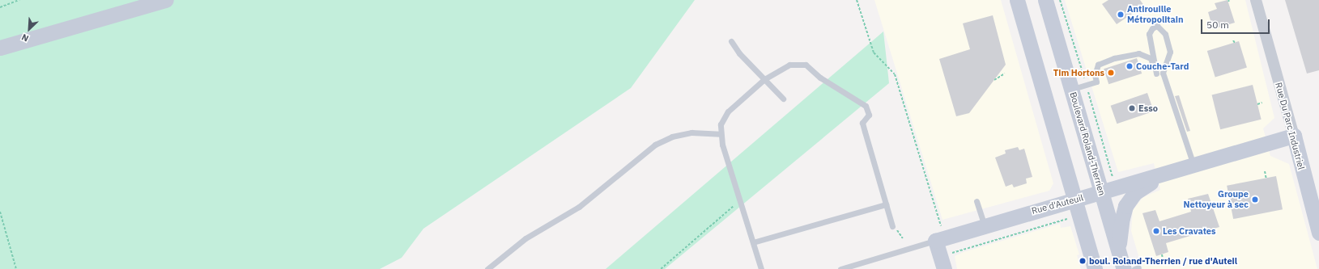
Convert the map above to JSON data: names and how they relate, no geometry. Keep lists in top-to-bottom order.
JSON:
{
  "streets": {
    "street": ["Rue Du Parc Industriel", "Boulevard Roland-Therrien", "Rue d'Auteuil"]
  },
  "crossings": [
    ["Rue Du Parc Industriel", "Rue d'Auteuil"],
    ["Boulevard Roland-Therrien", "Rue d'Auteuil"]
  ],
  "places": [
    "Antirouille Métropolitain",
    "Couche-Tard",
    "Tim Hortons",
    "Esso",
    "Groupe Nettoyeur à sec",
    "Les Cravates",
    "boul. Roland-Therrien / rue d'Auteil"
  ],
  "scale_bar": "50 m",
  "north": "bottom left"
}
